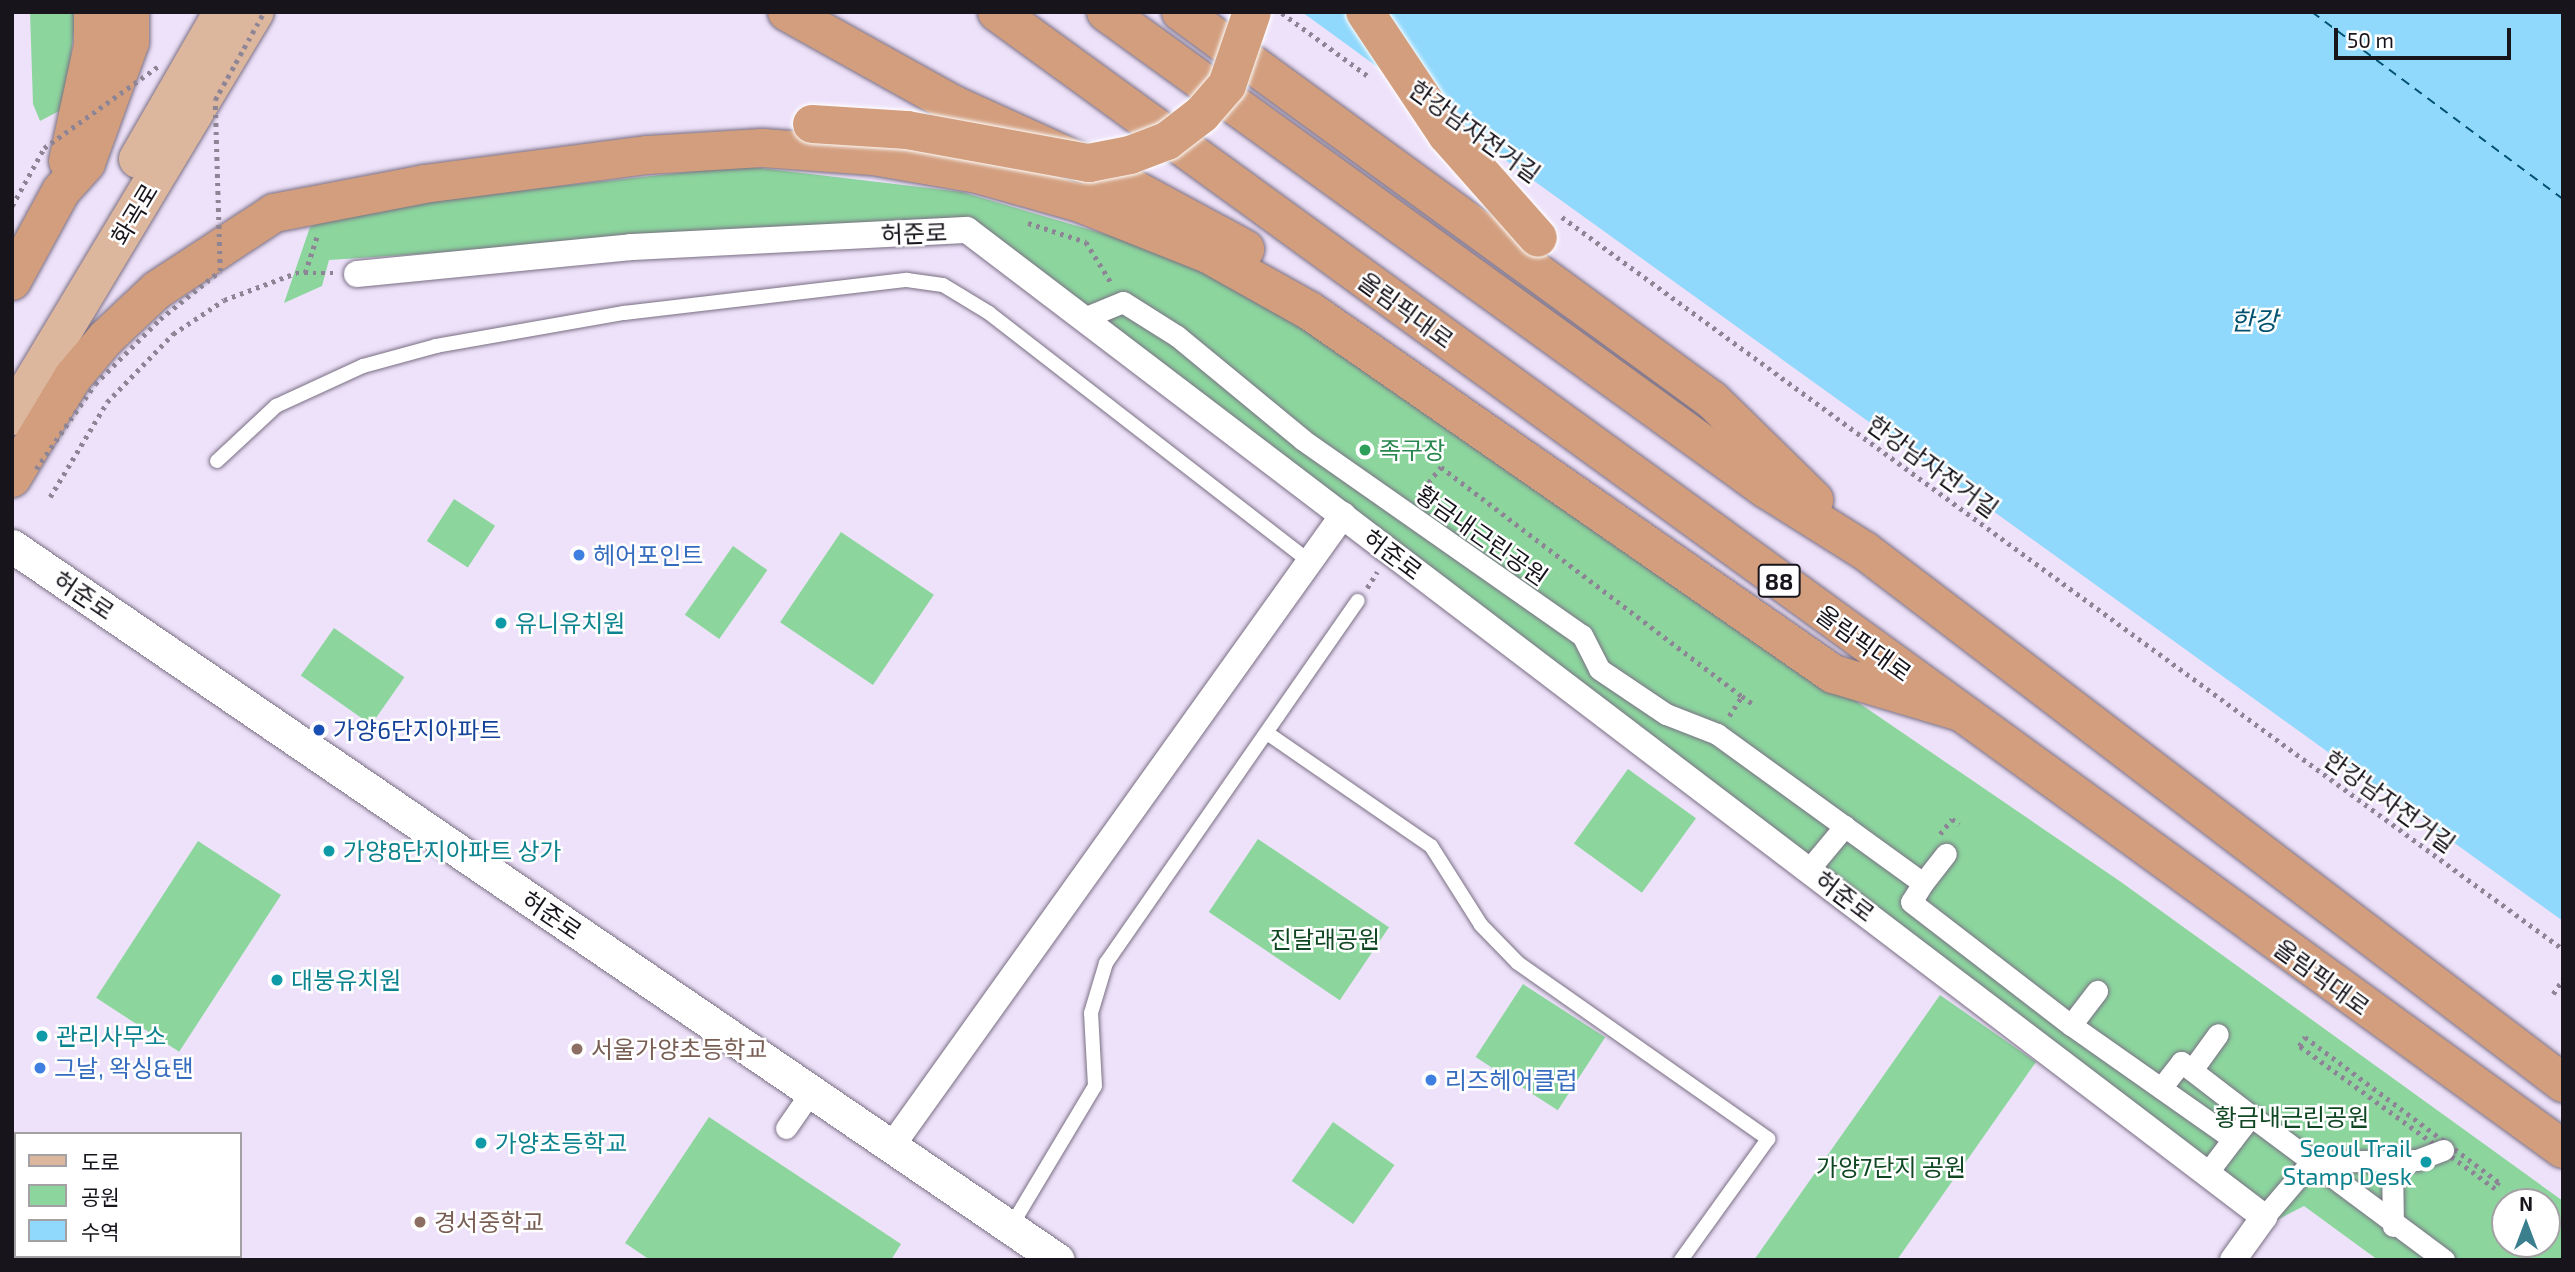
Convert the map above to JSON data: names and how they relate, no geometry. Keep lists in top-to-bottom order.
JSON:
{
  "streets": {
    "highway": ["올림픽대로", "88"],
    "main road": ["화곡로"],
    "street": ["허준로", "황금내근린공원"],
    "path": ["한강남자전거길"]
  },
  "water": ["한강"],
  "parks": ["진달래공원", "황금내근린공원", "가양7단지 공원"],
  "places": [
    "족구장",
    "헤어포인트",
    "유니유치원",
    "가양6단지아파트",
    "가양8단지아파트 상가",
    "대붕유치원",
    "관리사무소",
    "서울가양초등학교",
    "그날, 왁싱&탠",
    "리즈헤어클럽",
    "가양초등학교",
    "Seoul Trail Stamp Desk",
    "경서중학교"
  ],
  "legend": ["도로", "공원", "수역"],
  "scale_bar": "50 m",
  "north": "top"
}
